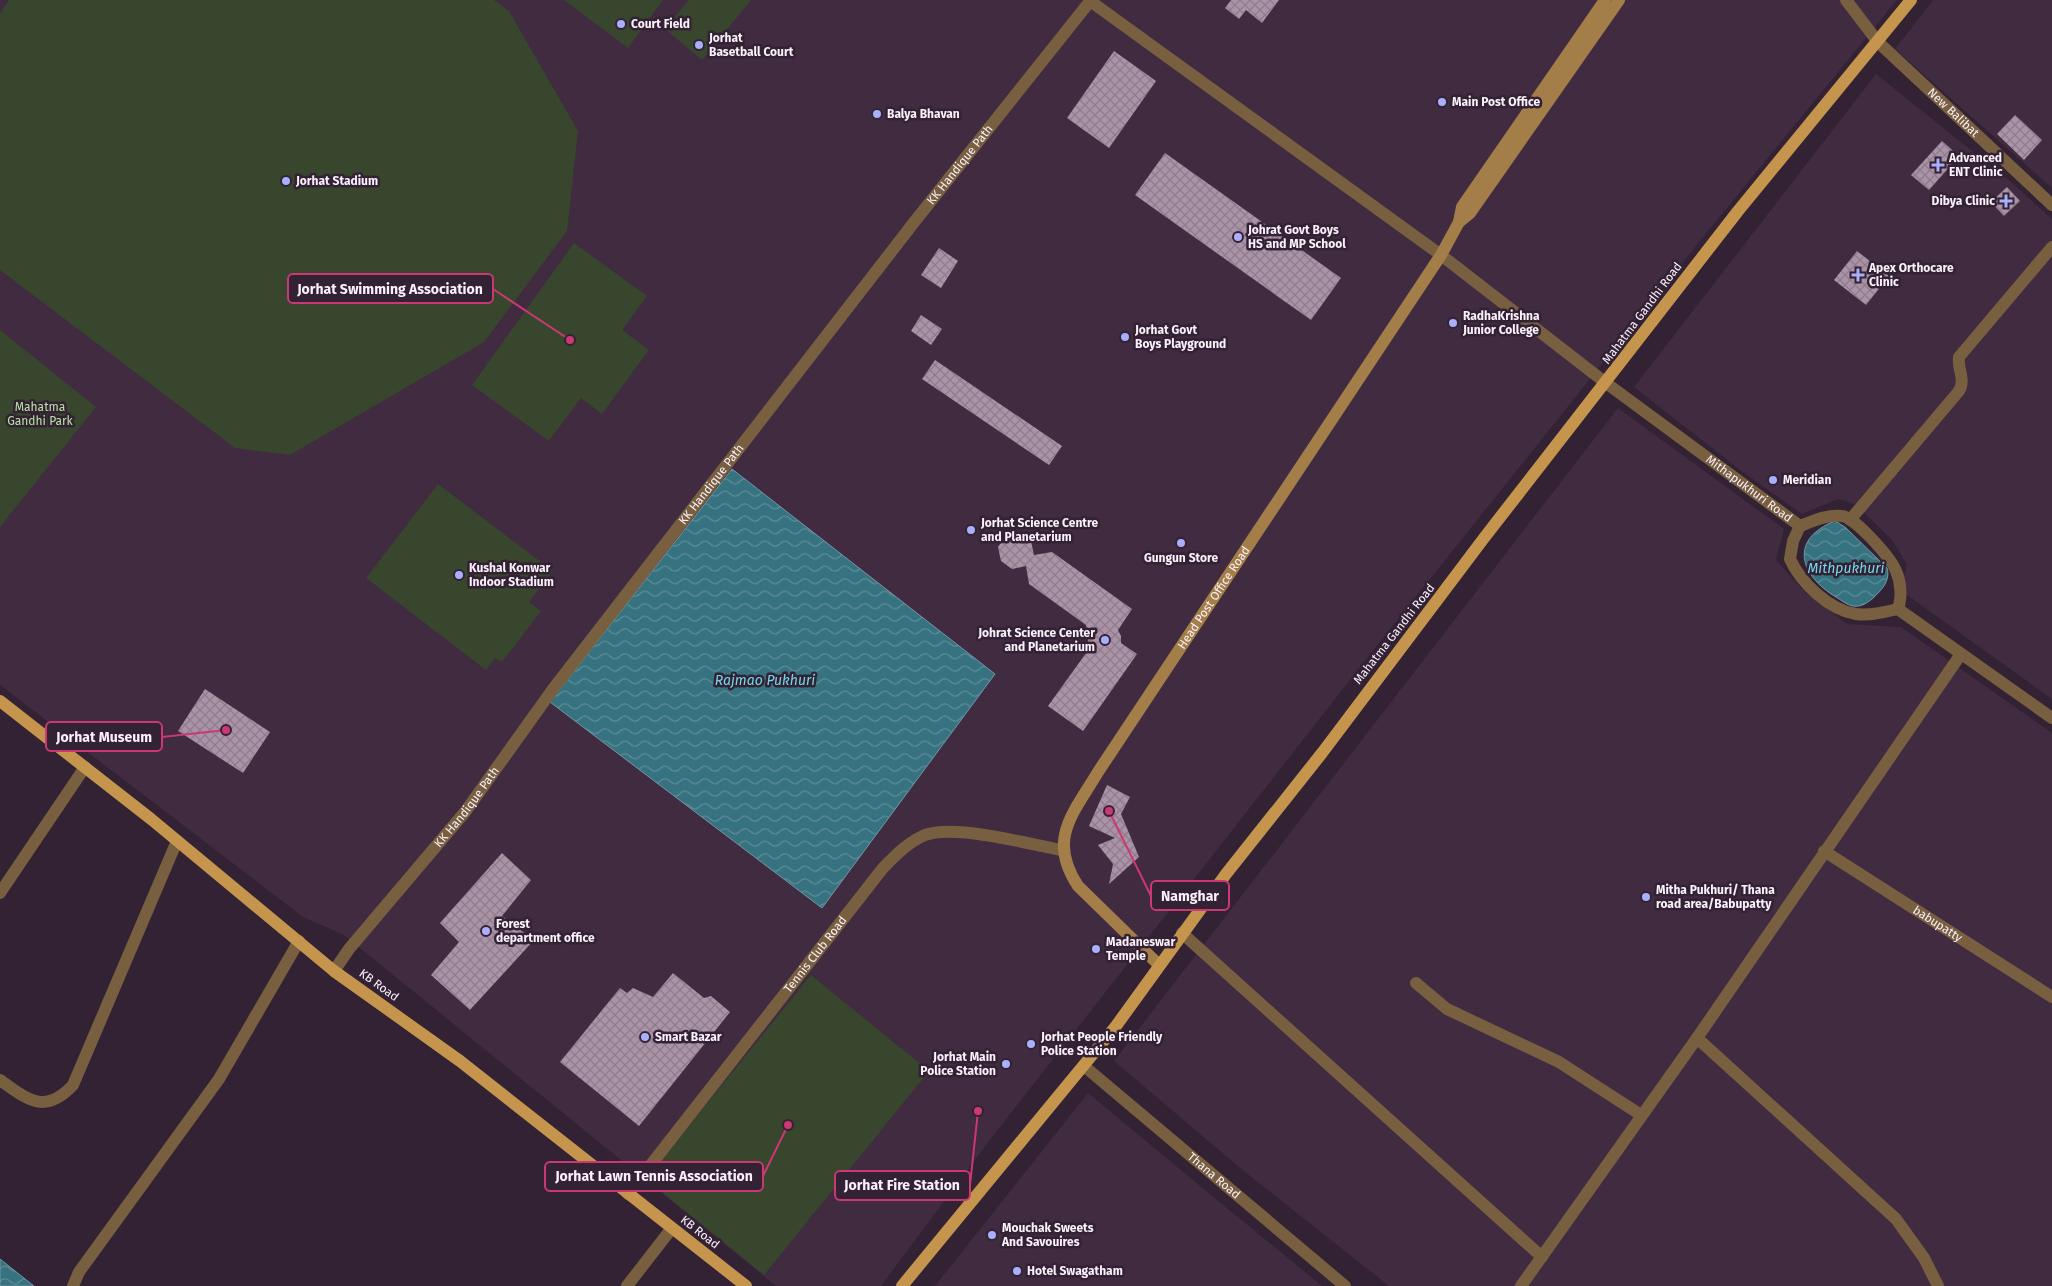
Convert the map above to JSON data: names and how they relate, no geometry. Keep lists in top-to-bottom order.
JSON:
{
  "streets": {
    "main road": ["Mahatma Gandhi Road", "KB Road"],
    "street": [
      "New Balibat",
      "KK Handique Path",
      "Mithapukhuri Road",
      "Head Post Office Road",
      "babupatty",
      "Tennis Club Road",
      "Thana Road"
    ]
  },
  "crossings": [
    ["New Balibat", "Mahatma Gandhi Road"],
    ["KK Handique Path", "Mithapukhuri Road"],
    ["KK Handique Path", "KB Road"],
    ["Mahatma Gandhi Road", "Mithapukhuri Road"],
    ["Mahatma Gandhi Road", "Thana Road"],
    ["Mithapukhuri Road", "Head Post Office Road"],
    ["Head Post Office Road", "Tennis Club Road"],
    ["Tennis Club Road", "KB Road"]
  ],
  "water": ["Mithpukhuri", "Rajmao Pukhuri"],
  "parks": ["Mahatma Gandhi Park"],
  "places": {
    "other": [
      "Court Field",
      "Jorhat Basetball Court",
      "Main Post Office",
      "Balya Bhavan",
      "Jorhat Stadium",
      "Johrat Govt Boys HS and MP School",
      "RadhaKrishna Junior College",
      "Jorhat Govt Boys Playground",
      "Jorhat Swimming Association",
      "Meridian",
      "Jorhat Science Centre and Planetarium",
      "Gungun Store",
      "Kushal Konwar Indoor Stadium",
      "Johrat Science Center and Planetarium",
      "Jorhat Museum",
      "Namghar",
      "Mitha Pukhuri/ Thana road area/Babupatty",
      "Forest department office",
      "Madaneswar Temple",
      "Smart Bazar",
      "Jorhat People Friendly Police Station",
      "Jorhat Main Police Station",
      "Jorhat Fire Station",
      "Jorhat Lawn Tennis Association",
      "Mouchak Sweets And Savouires",
      "Hotel Swagatham"
    ],
    "health": ["Advanced ENT Clinic", "Dibya Clinic", "Apex Orthocare Clinic"]
  }
}
